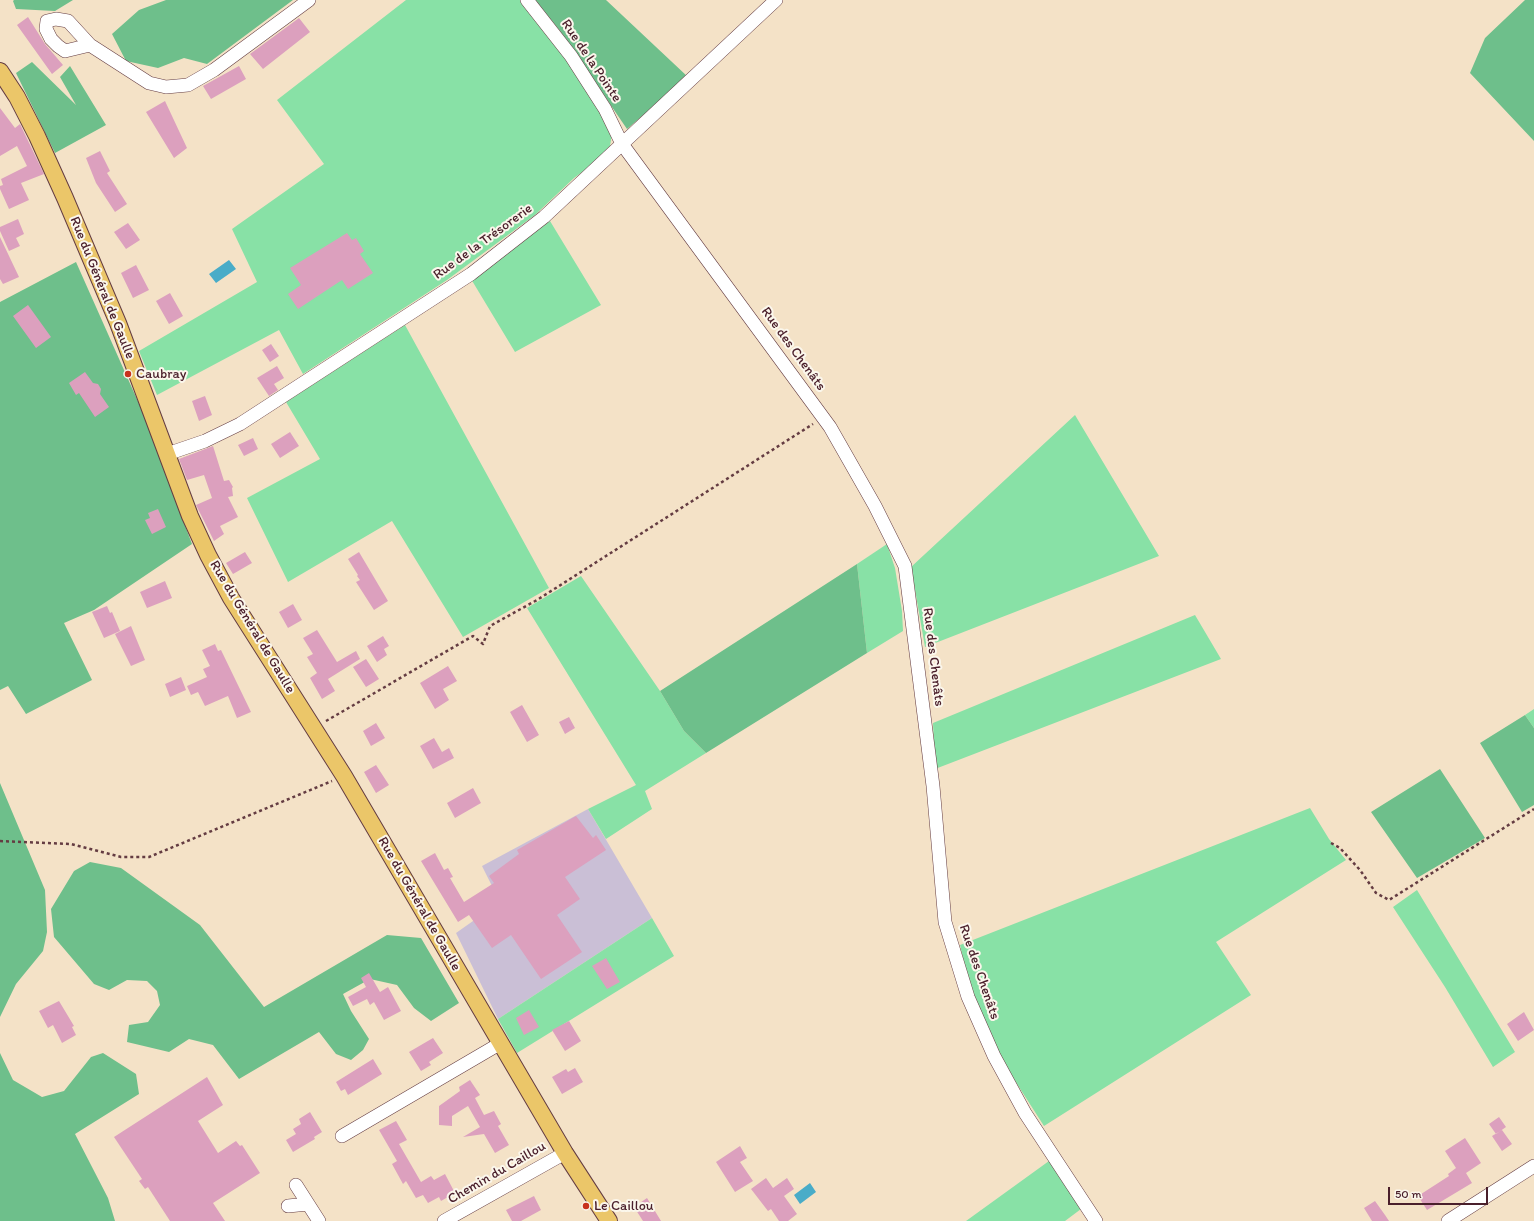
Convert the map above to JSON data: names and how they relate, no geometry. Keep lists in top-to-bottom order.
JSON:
{
  "streets": {
    "main road": ["Rue du Général de Gaulle"],
    "street": [
      "Rue de la Pointe",
      "Rue de la Trésorerie",
      "Rue des Chenâts",
      "Chemin du Caillou"
    ]
  },
  "crossings": [
    ["Rue de la Pointe", "Rue de la Trésorerie"],
    ["Rue de la Pointe", "Rue des Chenâts"],
    ["Rue de la Trésorerie", "Rue du Général de Gaulle"],
    ["Rue de la Trésorerie", "Rue des Chenâts"],
    ["Rue du Général de Gaulle", "Chemin du Caillou"]
  ],
  "places": ["Caubray", "Le Caillou"],
  "scale_bar": "50 m"
}
